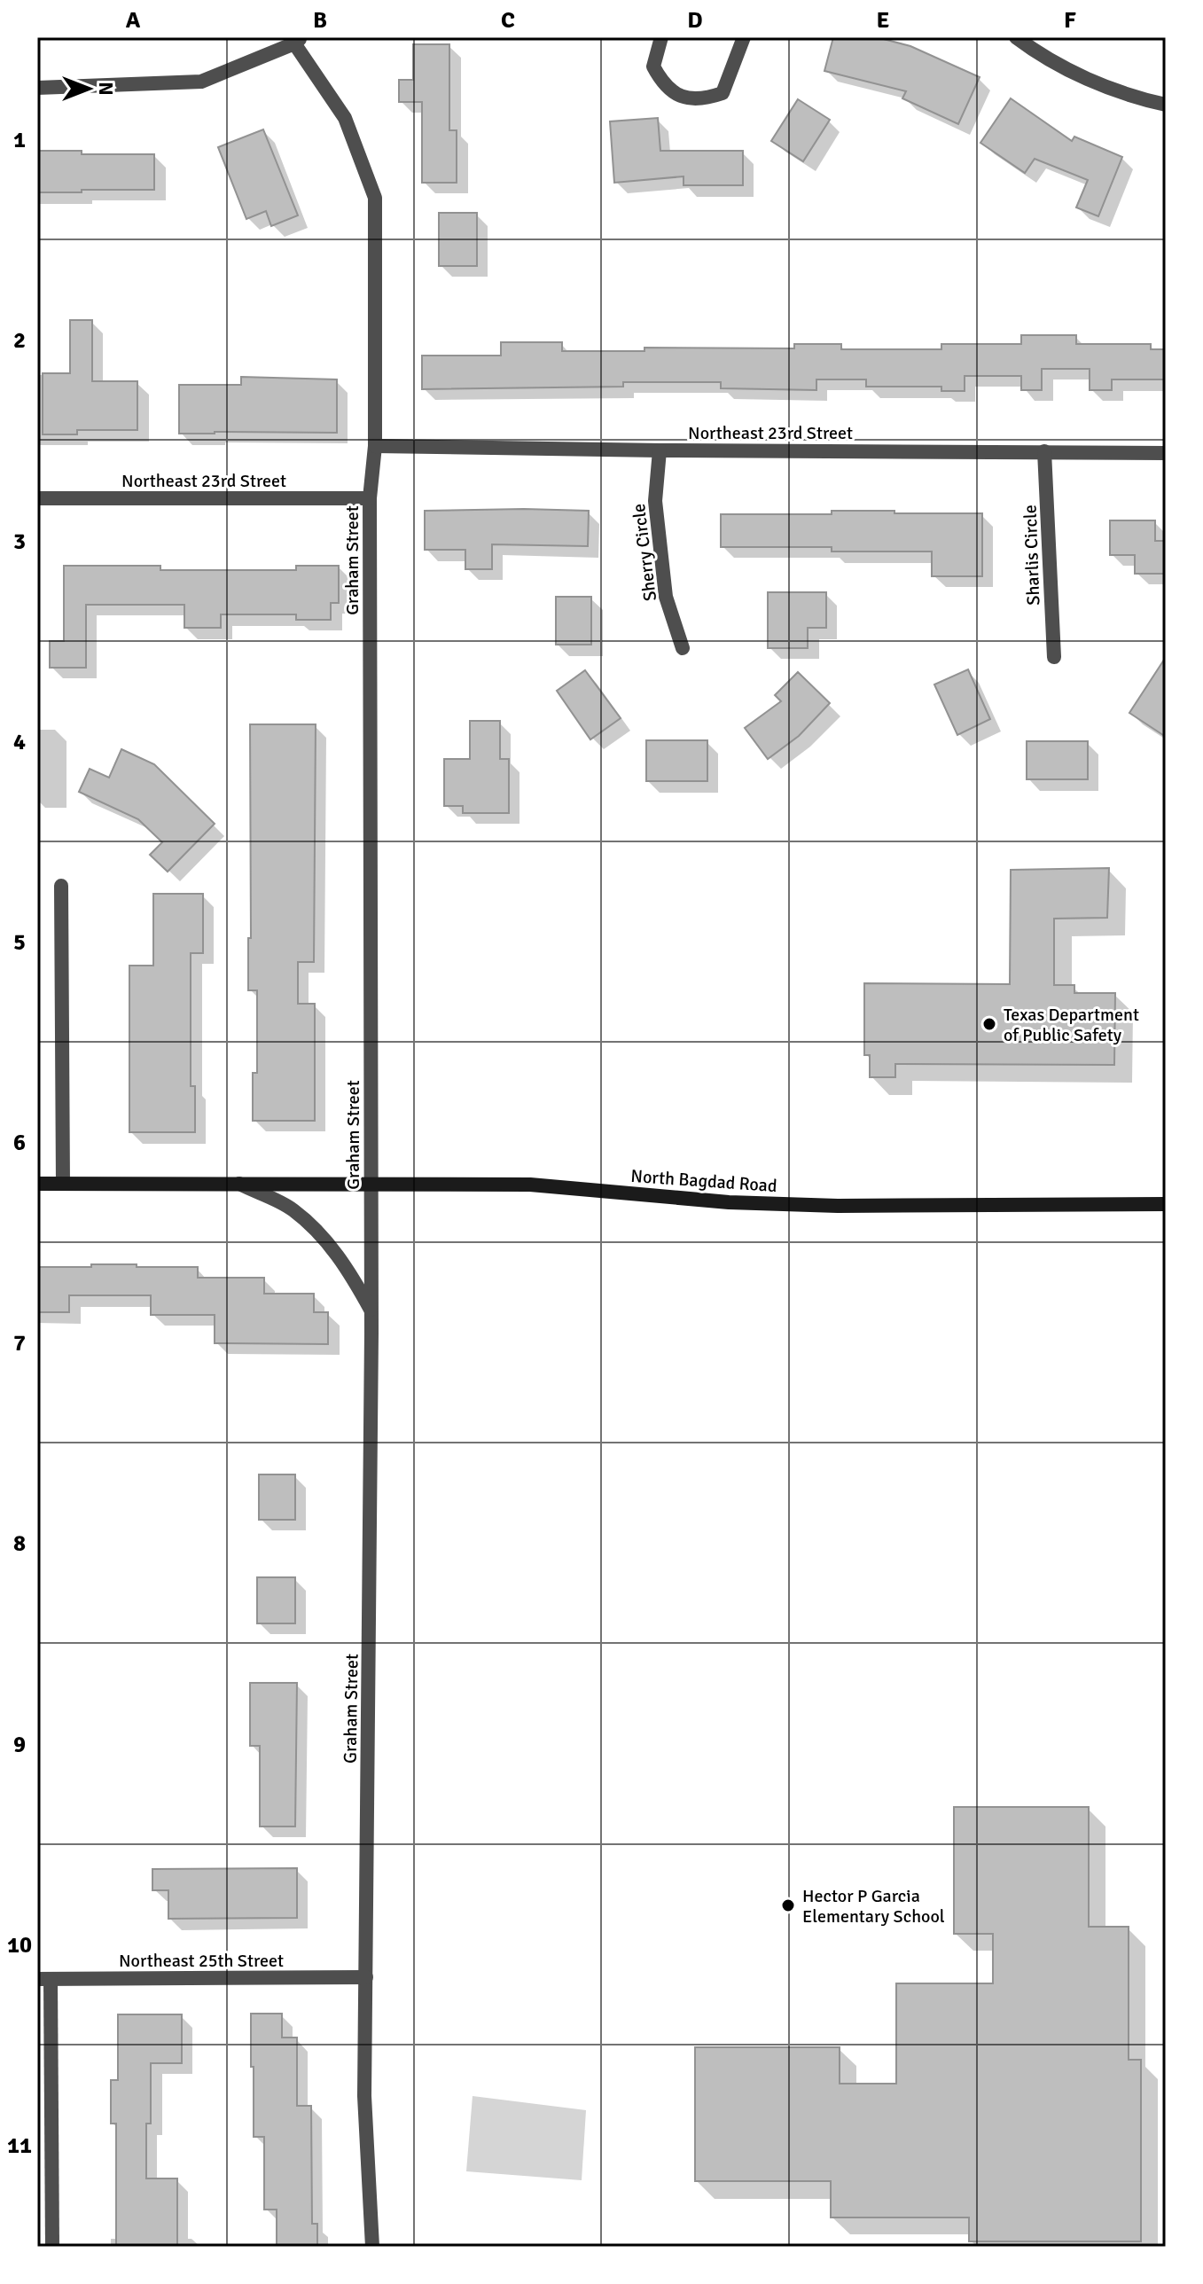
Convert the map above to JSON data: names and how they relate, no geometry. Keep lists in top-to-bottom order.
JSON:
{
  "streets": {
    "street": [
      "Northeast 23rd Street",
      "Sherry Circle",
      "Sharlis Circle",
      "Graham Street",
      "North Bagdad Road",
      "Northeast 25th Street"
    ]
  },
  "crossings": [
    ["Northeast 23rd Street", "Sherry Circle"],
    ["Northeast 23rd Street", "Sharlis Circle"],
    ["Northeast 23rd Street", "Graham Street"],
    ["Graham Street", "North Bagdad Road"],
    ["Graham Street", "Northeast 25th Street"]
  ],
  "places": ["Texas Department of Public Safety", "Hector P Garcia Elementary School"],
  "north": "right",
  "grid": {
    "columns": [
      "A",
      "B",
      "C",
      "D",
      "E",
      "F"
    ],
    "rows": [
      "1",
      "2",
      "3",
      "4",
      "5",
      "6",
      "7",
      "8",
      "9",
      "10",
      "11"
    ]
  }
}
